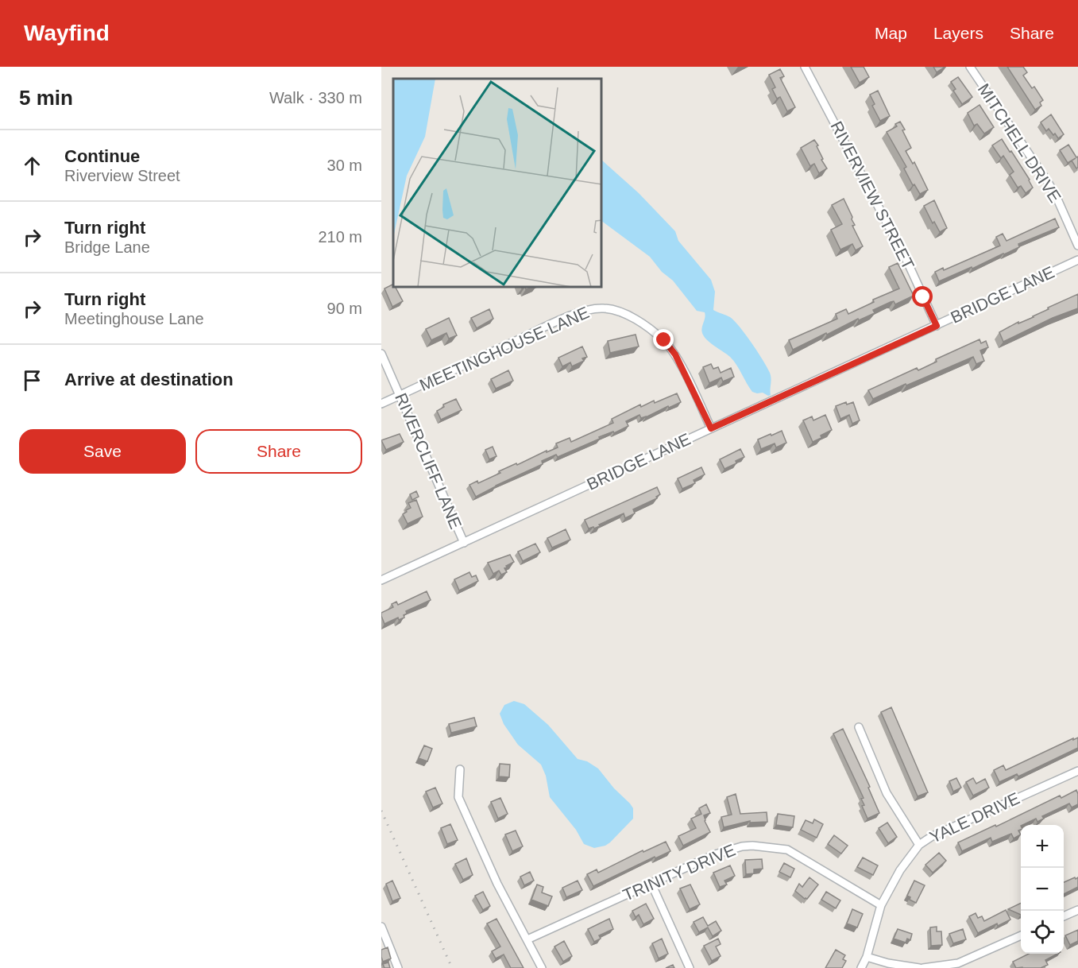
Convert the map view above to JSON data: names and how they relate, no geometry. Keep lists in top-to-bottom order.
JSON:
{
  "streets": {
    "street": [
      "MITCHELL DRIVE",
      "RIVERVIEW STREET",
      "BRIDGE LANE",
      "MEETINGHOUSE LANE",
      "RIVERCLIFF LANE",
      "YALE DRIVE",
      "TRINITY DRIVE"
    ]
  },
  "crossings": [
    ["RIVERVIEW STREET", "BRIDGE LANE"],
    ["BRIDGE LANE", "MEETINGHOUSE LANE"],
    ["BRIDGE LANE", "RIVERCLIFF LANE"],
    ["MEETINGHOUSE LANE", "RIVERCLIFF LANE"],
    ["YALE DRIVE", "TRINITY DRIVE"]
  ],
  "page": {
    "header": "Wayfind",
    "nav": ["Map", "Layers", "Share"],
    "heading": ["5 min", "Walk · 330 m"],
    "list": [
      ["Continue", "Riverview Street", "30 m"],
      ["Turn right", "Bridge Lane", "210 m"],
      ["Turn right", "Meetinghouse Lane", "90 m"],
      "Arrive at destination"
    ],
    "buttons": ["Save", "Share"],
    "map_buttons": ["+", "−"]
  }
}
